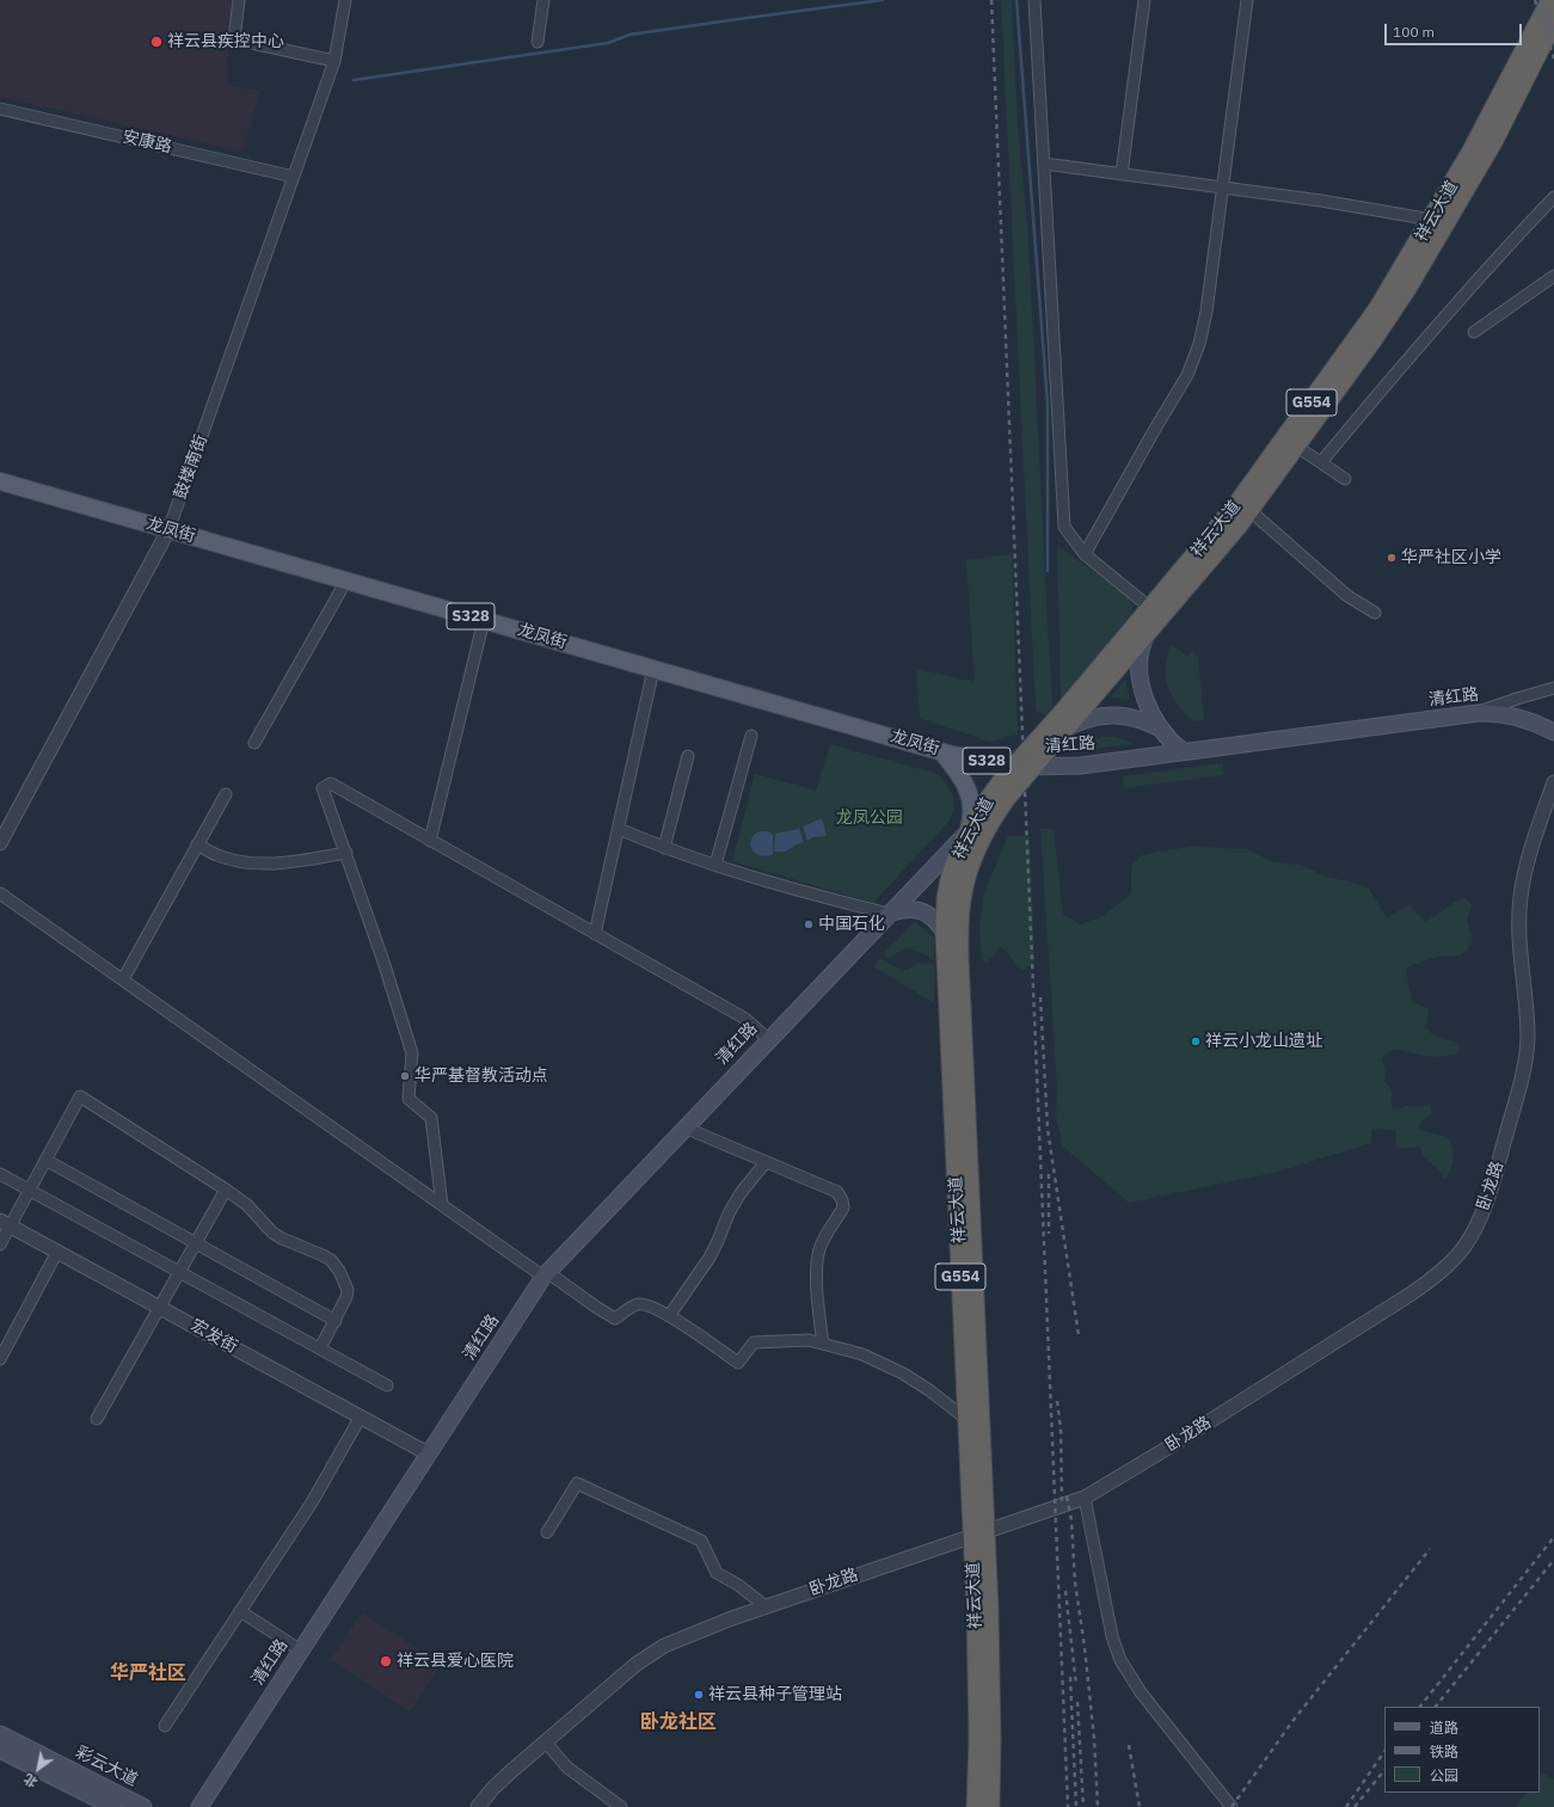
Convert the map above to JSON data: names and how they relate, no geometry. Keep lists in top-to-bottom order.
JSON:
{
  "streets": {
    "highway": ["祥云大道", "G554"],
    "main road": [
      "龙凤街",
      "S328",
      "清红路",
      "彩云大道"
    ],
    "street": [
      "安康路",
      "鼓楼南街",
      "卧龙路",
      "宏发街"
    ]
  },
  "crossings": [
    ["安康路", "鼓楼南街"],
    ["祥云大道", "龙凤街"],
    ["祥云大道", "清红路"],
    ["祥云大道", "卧龙路"],
    ["鼓楼南街", "龙凤街"],
    ["龙凤街", "清红路"],
    ["清红路", "宏发街"]
  ],
  "districts": ["华严社区", "卧龙社区"],
  "parks": ["龙凤公园"],
  "places": [
    "祥云县疾控中心",
    "华严社区小学",
    "中国石化",
    "祥云小龙山遗址",
    "华严基督教活动点",
    "祥云县爱心医院",
    "祥云县种子管理站"
  ],
  "legend": ["道路", "铁路", "公园"],
  "scale_bar": "100 m",
  "north": "bottom left"
}
